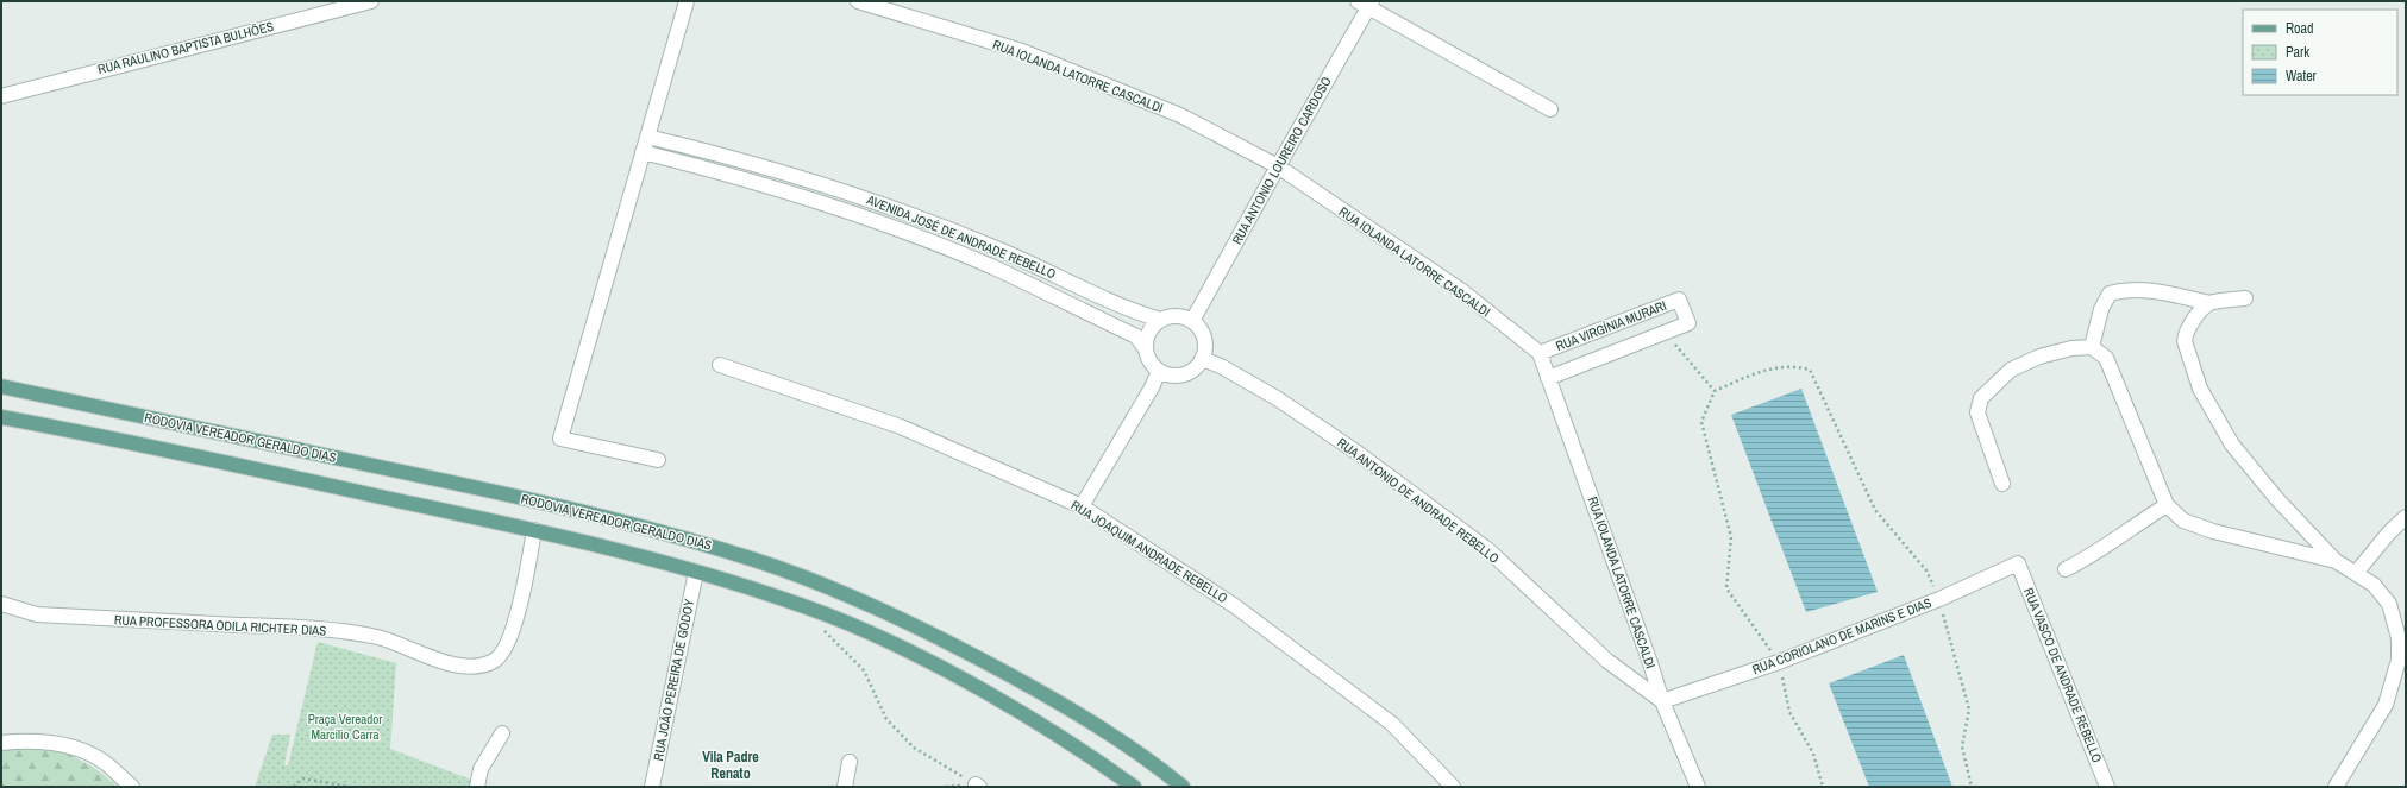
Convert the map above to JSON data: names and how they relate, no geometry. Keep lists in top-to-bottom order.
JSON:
{
  "streets": {
    "main road": ["RODOVIA VEREADOR GERALDO DIAS"],
    "street": [
      "RUA RAULINO BAPTISTA BULHÕES",
      "RUA IOLANDA LATORRE CASCALDI",
      "RUA ANTONIO LOUREIRO CARDOSO",
      "AVENIDA JOSÉ DE ANDRADE REBELLO",
      "RUA VIRGÍNIA MURARI",
      "RUA ANTONIO DE ANDRADE REBELLO",
      "RUA JOAQUIM ANDRADE REBELLO",
      "RUA PROFESSORA ODILA RICHTER DIAS",
      "RUA CORIOLANO DE MARINS E DIAS",
      "RUA VASCO DE ANDRADE REBELLO",
      "RUA JOÃO PEREIRA DE GODOY"
    ]
  },
  "crossings": [
    ["RUA IOLANDA LATORRE CASCALDI", "RUA ANTONIO LOUREIRO CARDOSO"],
    ["RUA IOLANDA LATORRE CASCALDI", "RUA VIRGÍNIA MURARI"],
    ["RUA IOLANDA LATORRE CASCALDI", "RUA ANTONIO DE ANDRADE REBELLO"],
    ["RUA IOLANDA LATORRE CASCALDI", "RUA CORIOLANO DE MARINS E DIAS"],
    ["RUA ANTONIO LOUREIRO CARDOSO", "AVENIDA JOSÉ DE ANDRADE REBELLO"],
    ["RUA ANTONIO LOUREIRO CARDOSO", "RUA ANTONIO DE ANDRADE REBELLO"],
    ["AVENIDA JOSÉ DE ANDRADE REBELLO", "RUA ANTONIO DE ANDRADE REBELLO"],
    ["RUA ANTONIO DE ANDRADE REBELLO", "RUA CORIOLANO DE MARINS E DIAS"],
    ["RUA CORIOLANO DE MARINS E DIAS", "RUA VASCO DE ANDRADE REBELLO"]
  ],
  "districts": ["Vila Padre Renato"],
  "parks": ["Praça Vereador Marcilio Carra"],
  "legend": ["Road", "Park", "Water"]
}
